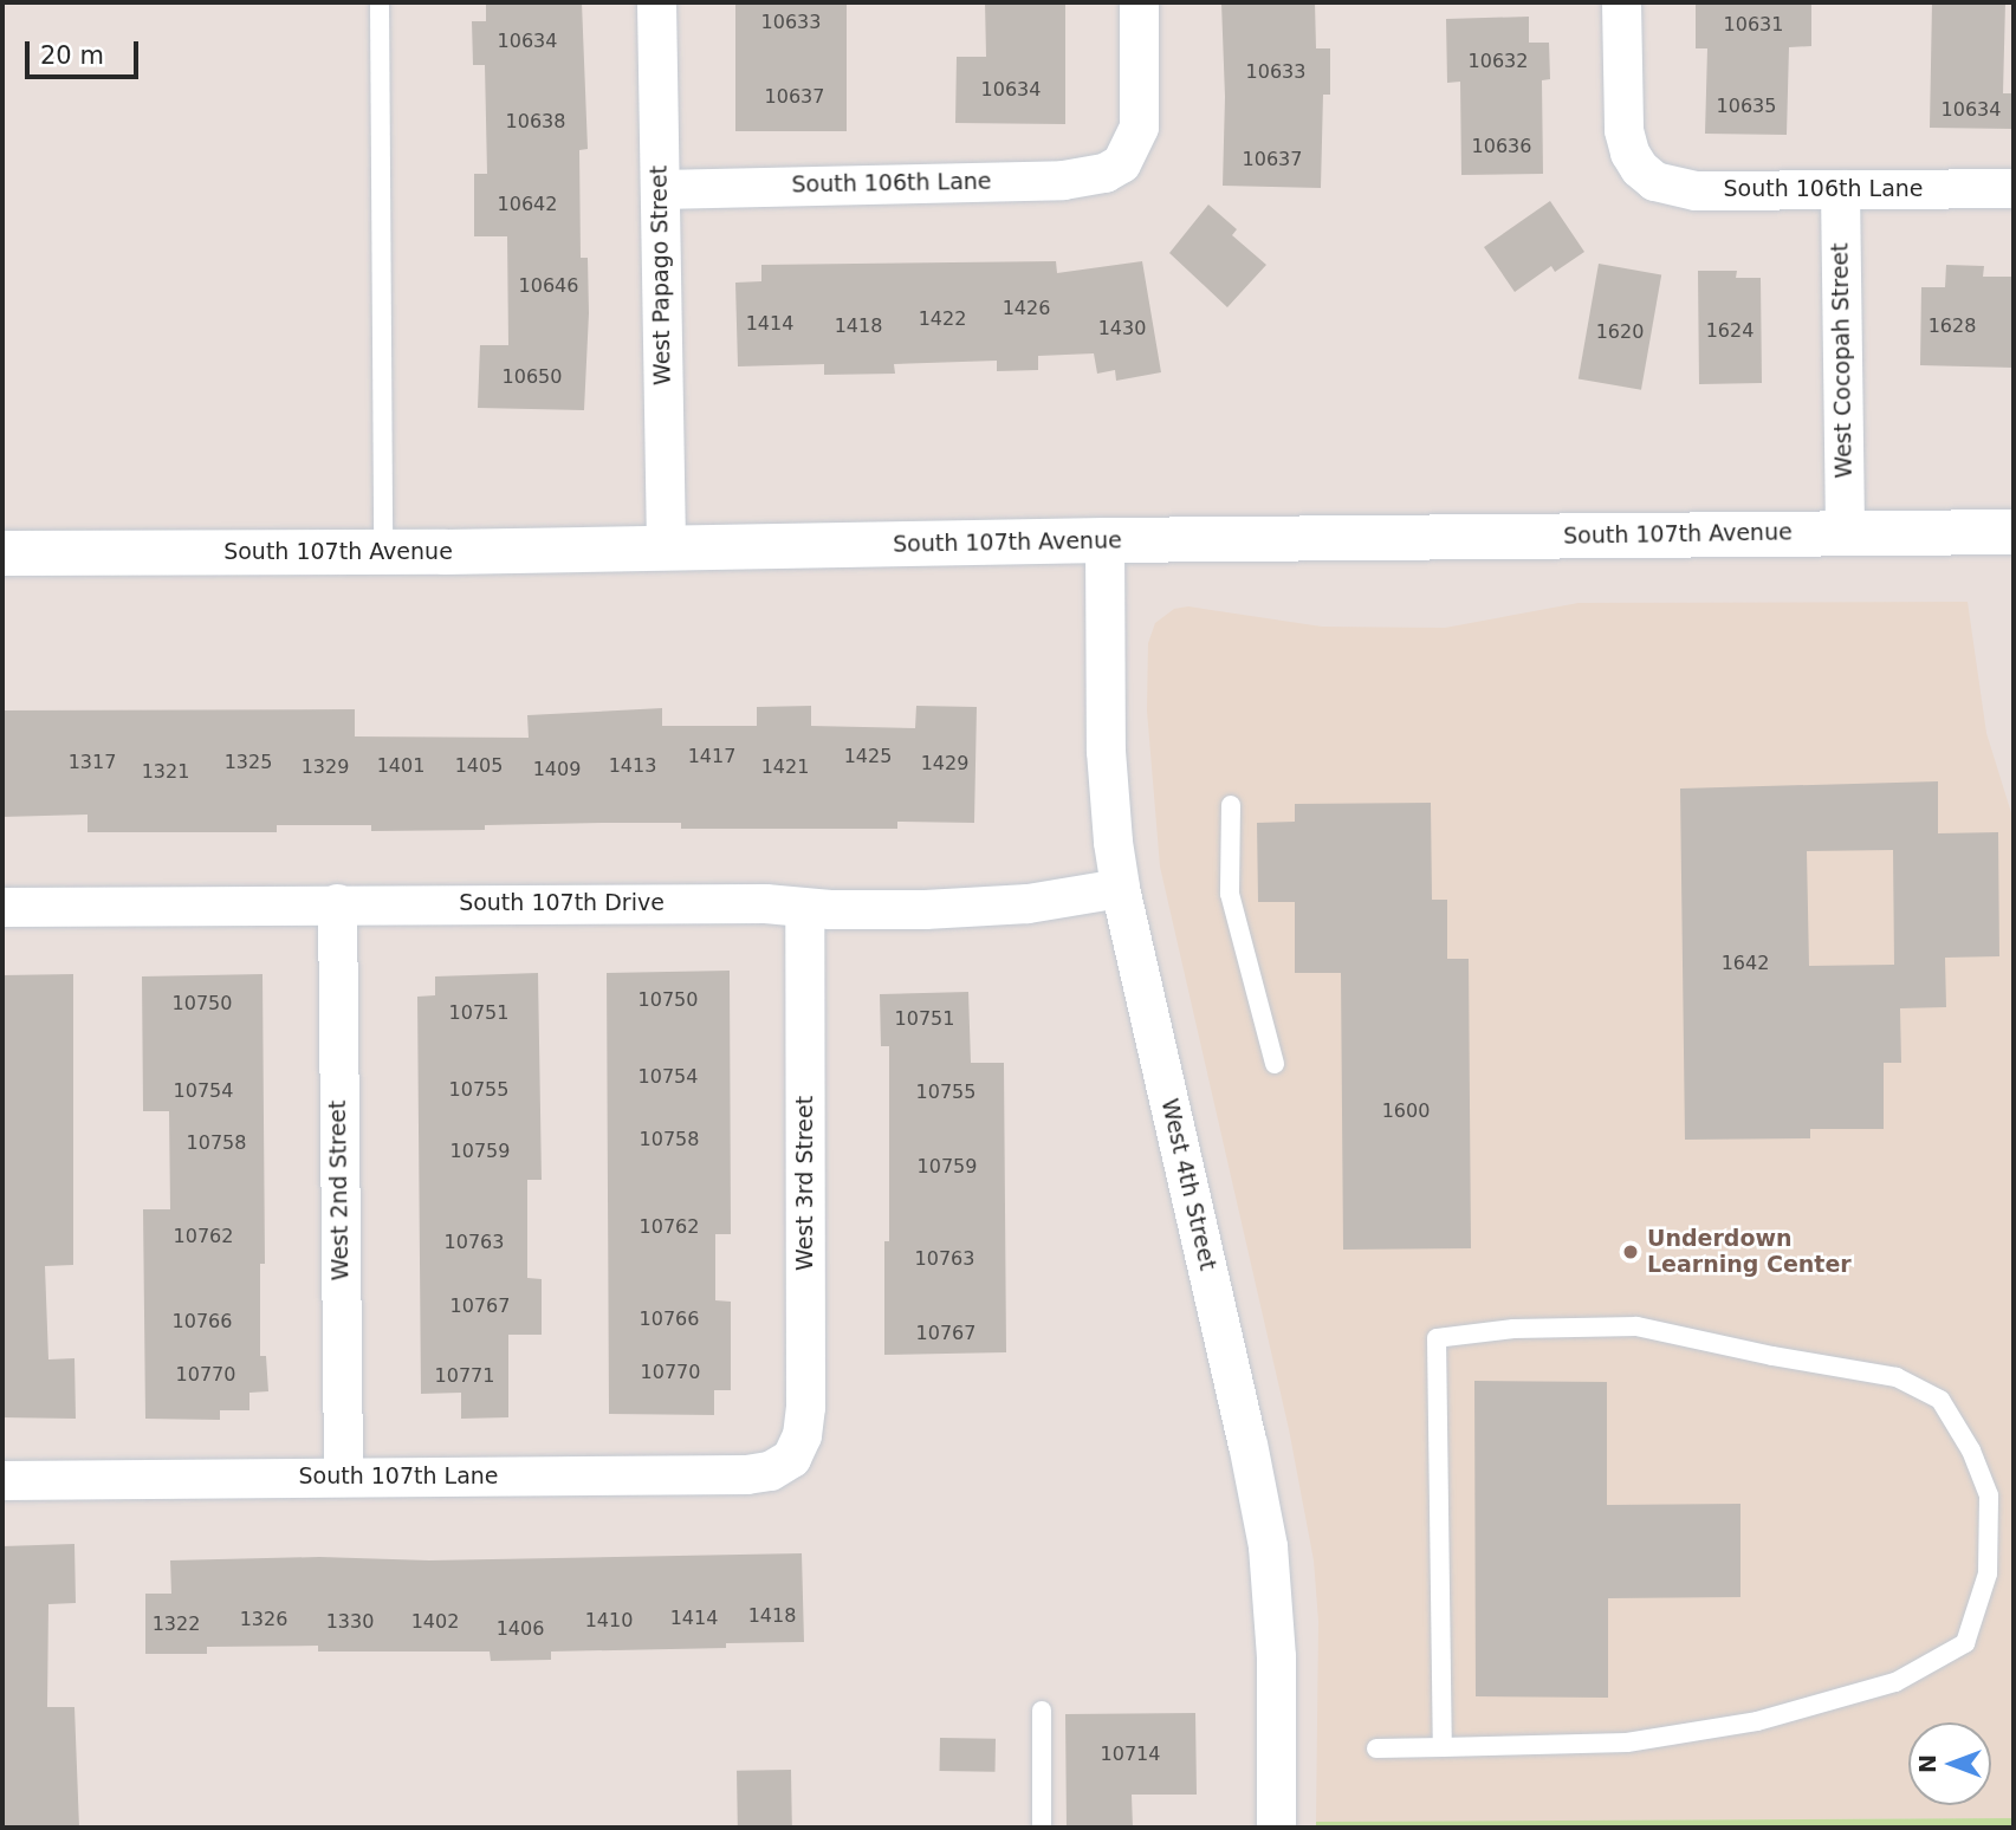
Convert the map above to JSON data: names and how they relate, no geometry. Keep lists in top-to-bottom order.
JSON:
{
  "streets": {
    "main road": ["South 107th Avenue"],
    "street": [
      "South 106th Lane",
      "West Papago Street",
      "West Cocopah Street",
      "South 107th Drive",
      "West 3rd Street",
      "West 4th Street",
      "West 2nd Street",
      "South 107th Lane"
    ]
  },
  "crossings": [
    ["South 106th Lane", "West Papago Street"],
    ["South 106th Lane", "West Cocopah Street"],
    ["West Papago Street", "South 107th Avenue"],
    ["West Cocopah Street", "South 107th Avenue"],
    ["South 107th Avenue", "West 4th Street"],
    ["South 107th Drive", "West 3rd Street"],
    ["South 107th Drive", "West 4th Street"],
    ["South 107th Drive", "West 2nd Street"],
    ["West 3rd Street", "South 107th Lane"],
    ["West 2nd Street", "South 107th Lane"]
  ],
  "places": ["Underdown Learning Center"],
  "house_numbers": [
    "10633",
    "10631",
    "10634",
    "10632",
    "10633",
    "10634",
    "10637",
    "10635",
    "10634",
    "10638",
    "10636",
    "10637",
    "10642",
    "10646",
    "1426",
    "1422",
    "1414",
    "1418",
    "1628",
    "1430",
    "1624",
    "1620",
    "10650",
    "1417",
    "1425",
    "1317",
    "1325",
    "1429",
    "1401",
    "1405",
    "1413",
    "1329",
    "1421",
    "1409",
    "1321",
    "1642",
    "10750",
    "10750",
    "10751",
    "10751",
    "10754",
    "10755",
    "10754",
    "10755",
    "1600",
    "10758",
    "10758",
    "10759",
    "10759",
    "10762",
    "10762",
    "10763",
    "10763",
    "10767",
    "10766",
    "10766",
    "10767",
    "10770",
    "10770",
    "10771",
    "1418",
    "1414",
    "1326",
    "1410",
    "1330",
    "1402",
    "1322",
    "1406",
    "10714"
  ],
  "scale_bar": "20 m",
  "north": "left"
}
